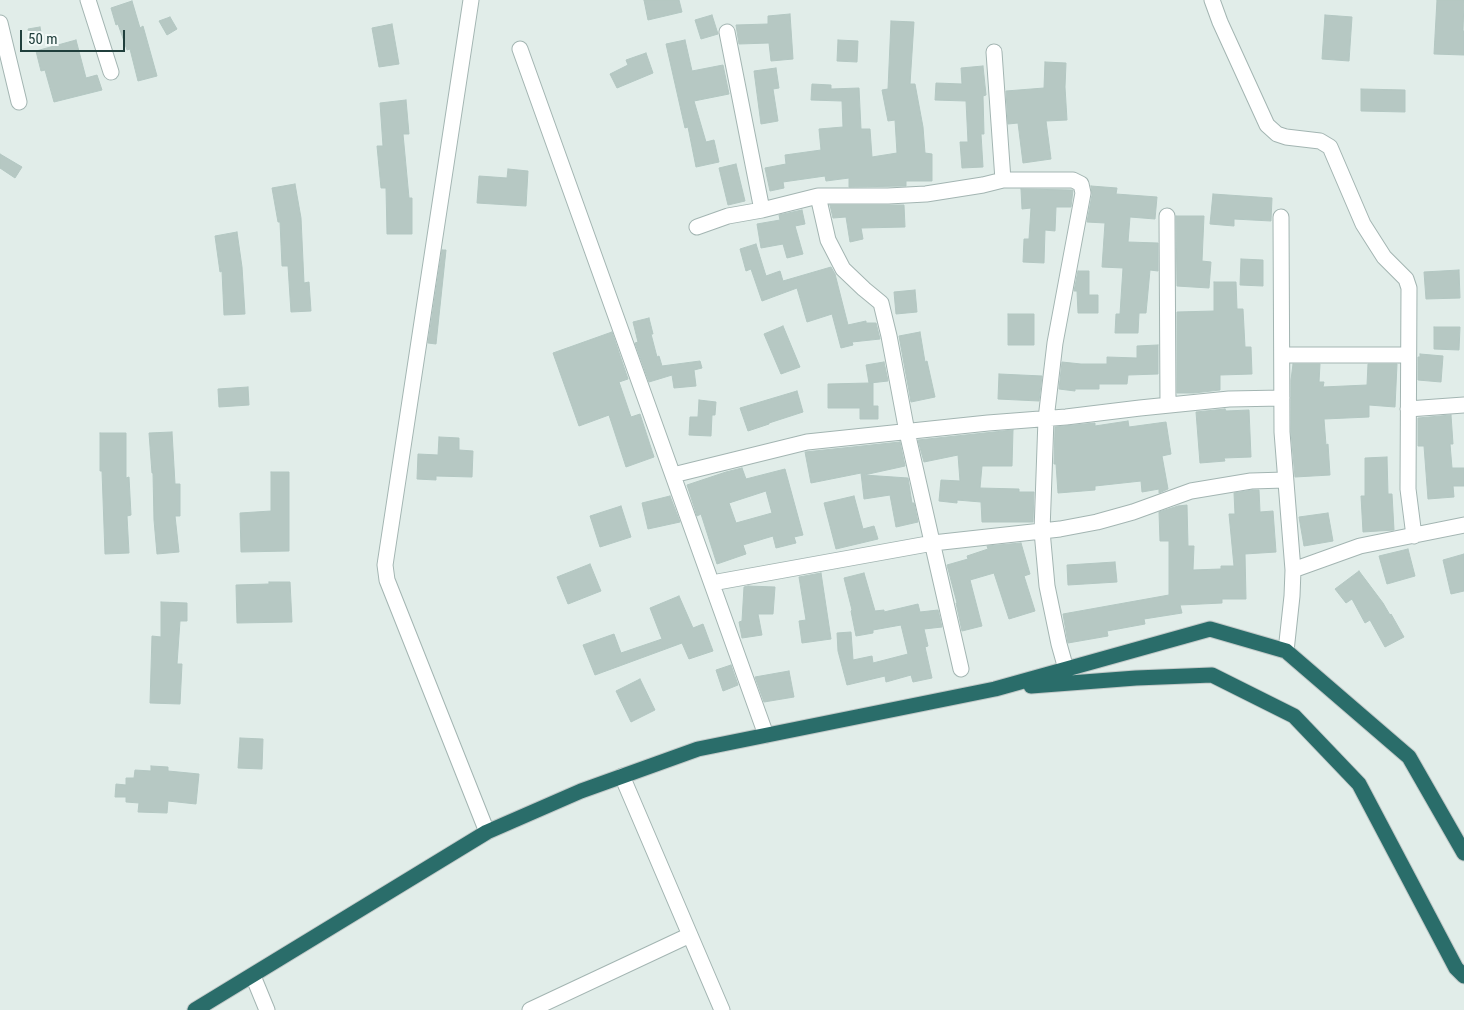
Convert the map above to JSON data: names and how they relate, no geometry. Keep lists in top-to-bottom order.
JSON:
{
  "scale_bar": "50 m"
}
